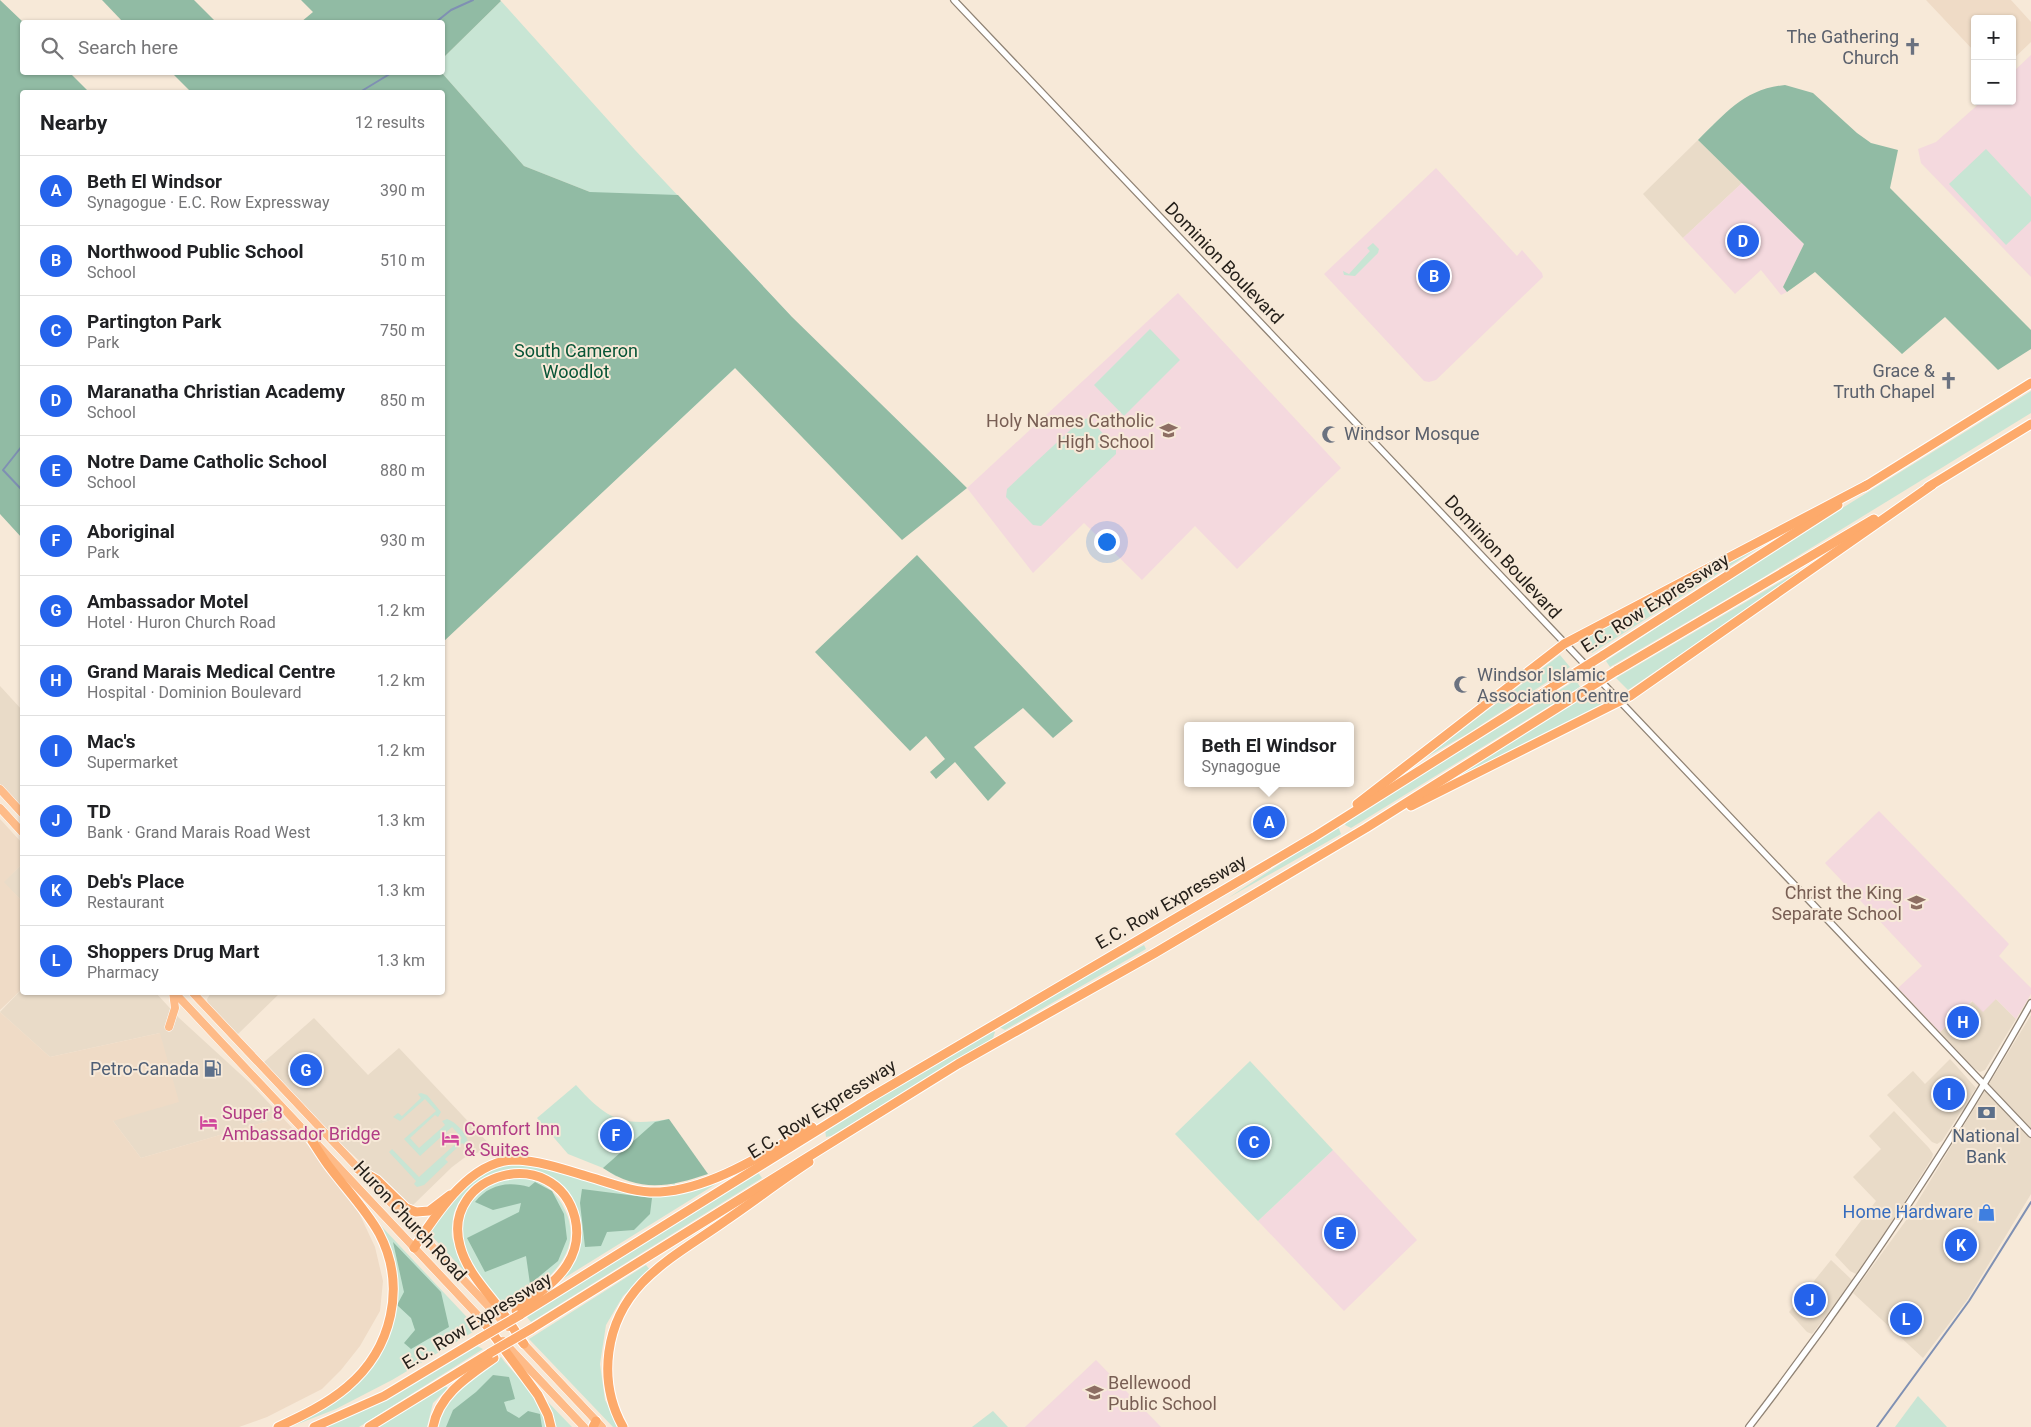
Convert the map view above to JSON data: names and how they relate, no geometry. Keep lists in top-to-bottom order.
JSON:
{
  "streets": {
    "highway": ["E.C. Row Expressway", "Huron Church Road"],
    "street": ["Dominion Boulevard"]
  },
  "crossings": [
    ["E.C. Row Expressway", "Huron Church Road"]
  ],
  "parks": ["South Cameron Woodlot"],
  "places": {
    "church": ["The Gathering Church", "Grace & Truth Chapel"],
    "school or university": ["Holy Names Catholic High School", "Christ the King Separate School", "Bellewood Public School"],
    "mosque": ["Windsor Mosque", "Windsor Islamic Association Centre"],
    "fuel station": ["Petro-Canada"],
    "bank": ["National Bank"],
    "hotel": ["Super 8 Ambassador Bridge", "Comfort Inn & Suites"],
    "shop": ["Home Hardware"]
  },
  "page": {
    "map_buttons": ["+", "−"],
    "search": "Search here",
    "heading": ["Nearby", "12 results"],
    "list": [
      {
        "mark": "A",
        "name": "Beth El Windsor",
        "note": "Synagogue · E.C. Row Expressway",
        "value": "390 m"
      },
      {
        "mark": "B",
        "name": "Northwood Public School",
        "note": "School",
        "value": "510 m"
      },
      {
        "mark": "C",
        "name": "Partington Park",
        "note": "Park",
        "value": "750 m"
      },
      {
        "mark": "D",
        "name": "Maranatha Christian Academy",
        "note": "School",
        "value": "850 m"
      },
      {
        "mark": "E",
        "name": "Notre Dame Catholic School",
        "note": "School",
        "value": "880 m"
      },
      {
        "mark": "F",
        "name": "Aboriginal",
        "note": "Park",
        "value": "930 m"
      },
      {
        "mark": "G",
        "name": "Ambassador Motel",
        "note": "Hotel · Huron Church Road",
        "value": "1.2 km"
      },
      {
        "mark": "H",
        "name": "Grand Marais Medical Centre",
        "note": "Hospital · Dominion Boulevard",
        "value": "1.2 km"
      },
      {
        "mark": "I",
        "name": "Mac's",
        "note": "Supermarket",
        "value": "1.2 km"
      },
      {
        "mark": "J",
        "name": "TD",
        "note": "Bank · Grand Marais Road West",
        "value": "1.3 km"
      },
      {
        "mark": "K",
        "name": "Deb's Place",
        "note": "Restaurant",
        "value": "1.3 km"
      },
      {
        "mark": "L",
        "name": "Shoppers Drug Mart",
        "note": "Pharmacy",
        "value": "1.3 km"
      }
    ],
    "pins": [
      "D",
      "B",
      "A",
      "H",
      "G",
      "I",
      "F",
      "C",
      "E",
      "K",
      "J",
      "L"
    ],
    "popup": ["Beth El Windsor", "Synagogue"]
  }
}
